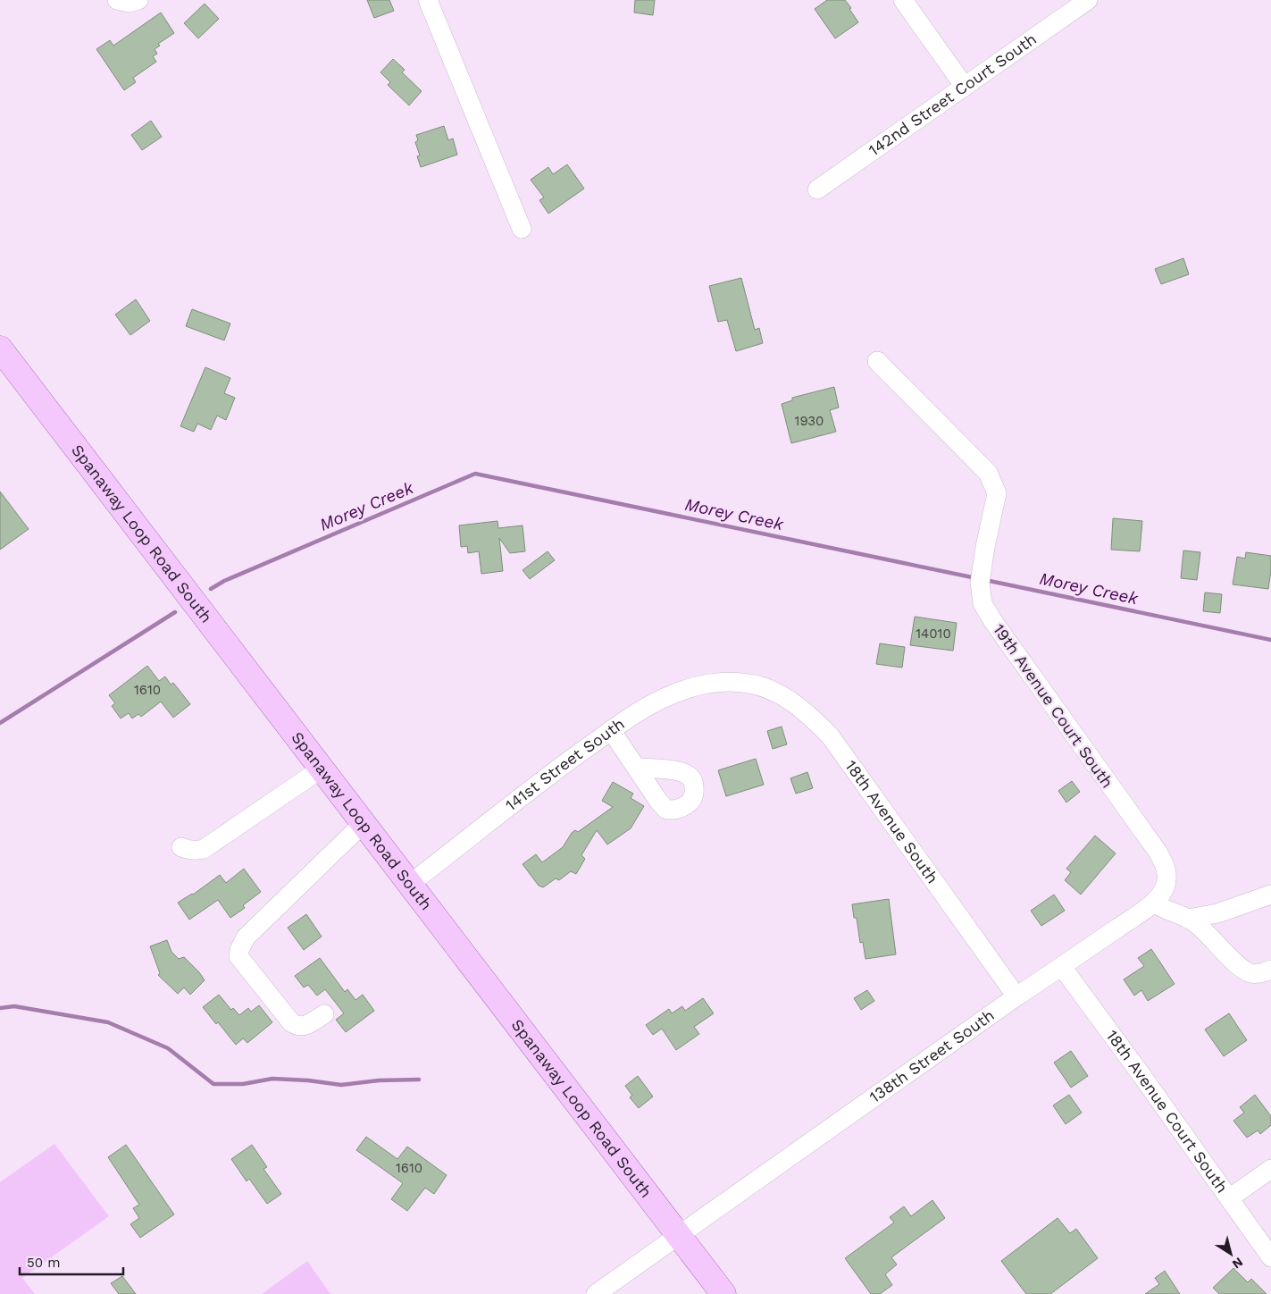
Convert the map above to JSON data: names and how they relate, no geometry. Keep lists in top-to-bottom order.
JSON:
{
  "streets": {
    "main road": ["Spanaway Loop Road South"],
    "street": [
      "142nd Street Court South",
      "19th Avenue Court South",
      "141st Street South",
      "18th Avenue South",
      "138th Street South",
      "18th Avenue Court South"
    ]
  },
  "crossings": [
    ["Spanaway Loop Road South", "141st Street South"],
    ["Spanaway Loop Road South", "138th Street South"],
    ["19th Avenue Court South", "138th Street South"],
    ["141st Street South", "18th Avenue South"],
    ["18th Avenue South", "138th Street South"],
    ["138th Street South", "18th Avenue Court South"]
  ],
  "water": ["Morey Creek"],
  "house_numbers": [
    "1930",
    "14010",
    "1610",
    "1610"
  ],
  "scale_bar": "50 m",
  "north": "bottom right"
}
